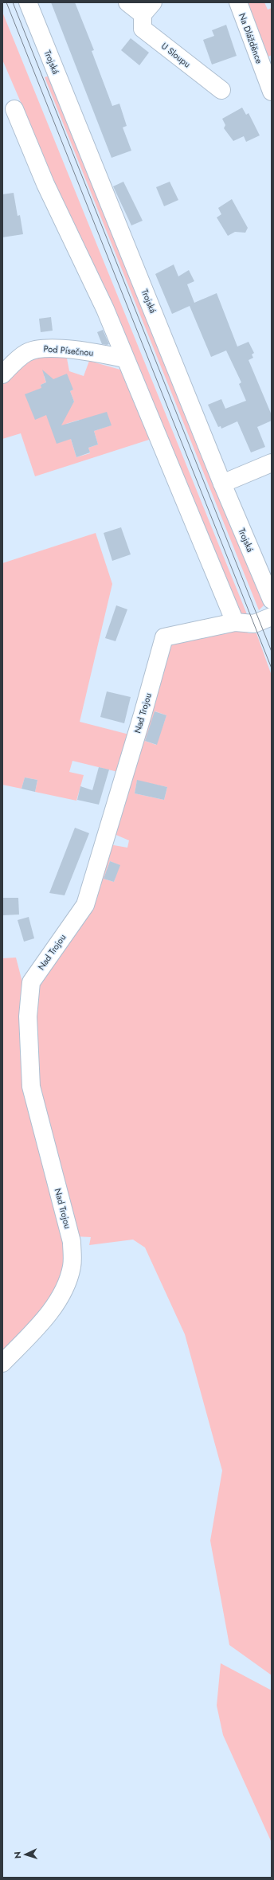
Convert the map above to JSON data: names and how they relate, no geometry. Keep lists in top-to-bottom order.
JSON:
{
  "streets": {
    "street": [
      "Na Dlážděnce",
      "U Sloupu",
      "Trojská",
      "Pod Písečnou",
      "Nad Trojou"
    ]
  },
  "north": "left"
}
